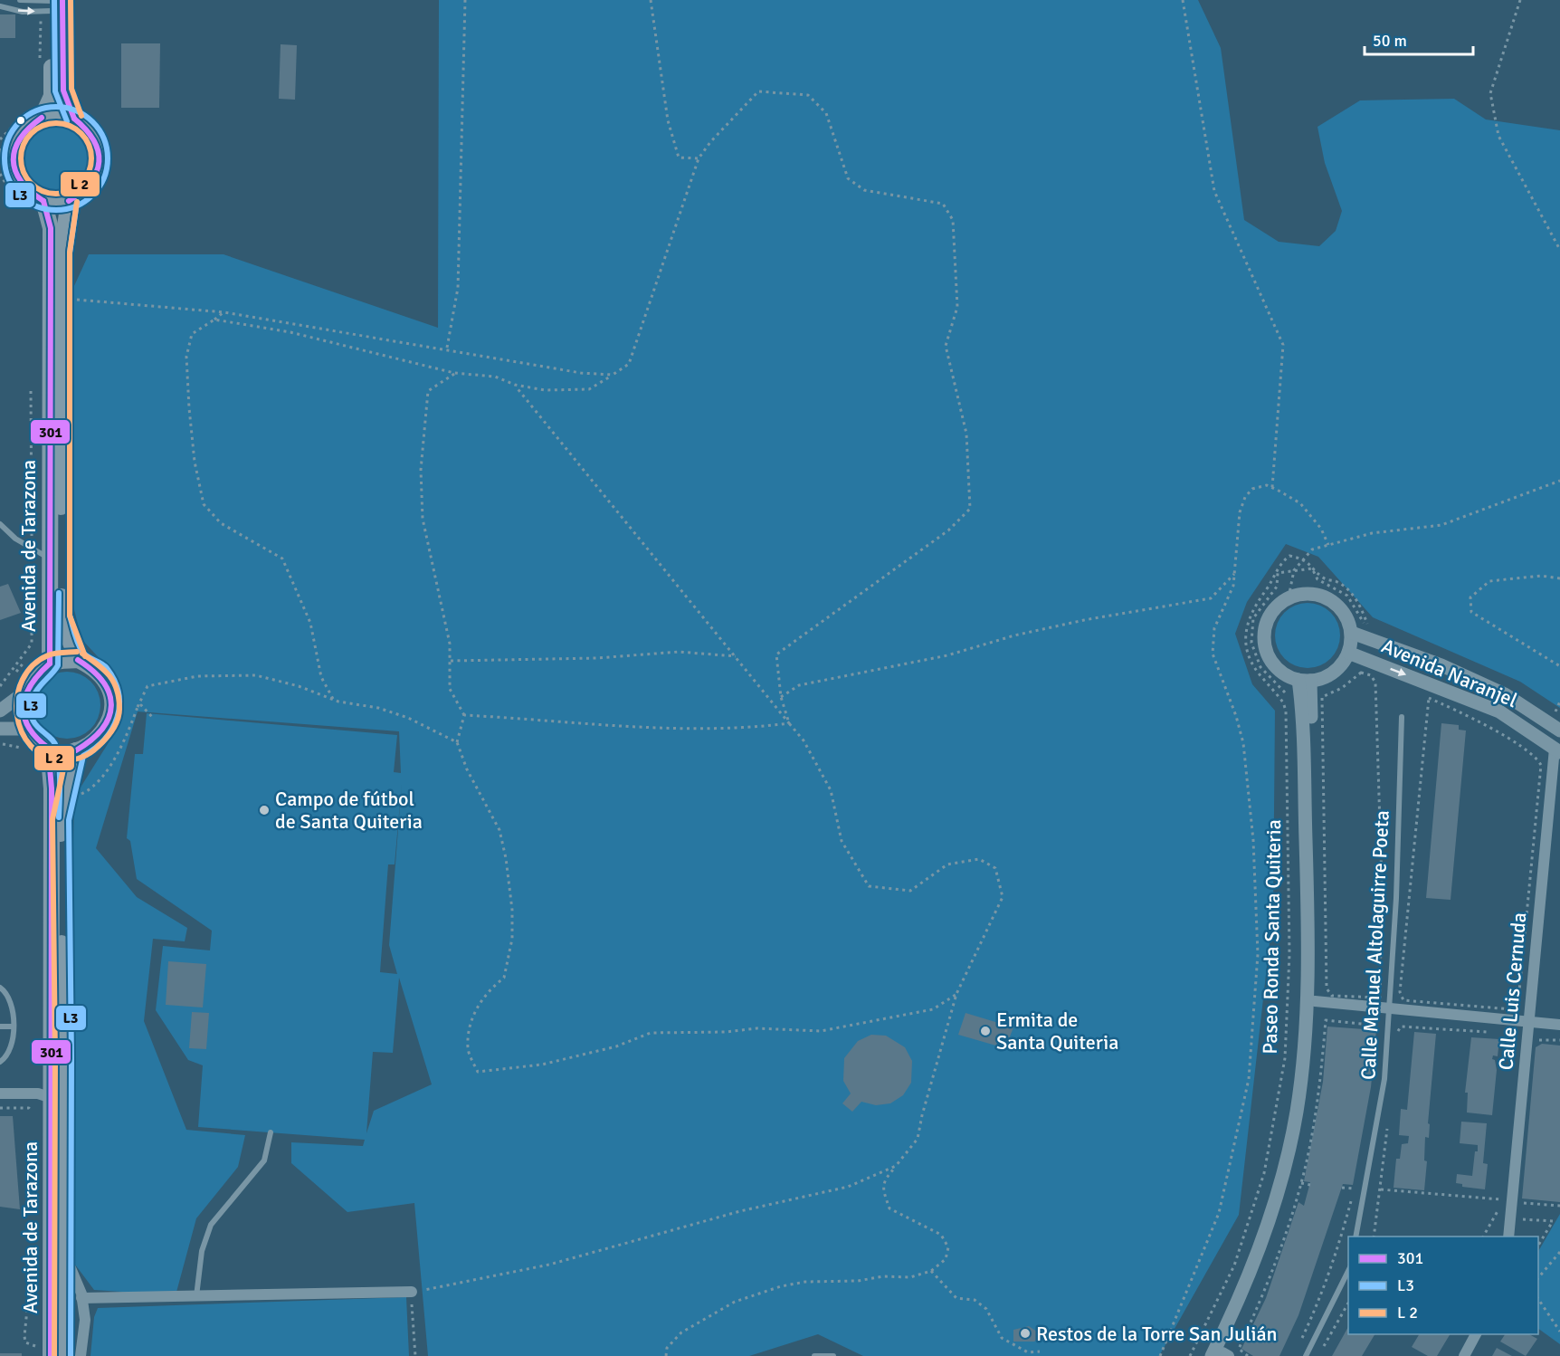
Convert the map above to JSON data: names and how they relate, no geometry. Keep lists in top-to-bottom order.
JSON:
{
  "streets": {
    "main road": ["Avenida de Tarazona"],
    "street": ["Avenida Naranjel", "Paseo Ronda Santa Quiteria", "Calle Luis Cernuda"],
    "lane": ["Calle Manuel Altolaguirre Poeta"]
  },
  "crossings": [
    ["Avenida Naranjel", "Paseo Ronda Santa Quiteria"],
    ["Avenida Naranjel", "Calle Luis Cernuda"]
  ],
  "places": ["Campo de fútbol de Santa Quiteria", "Ermita de Santa Quiteria", "Restos de la Torre San Julián"],
  "lines": ["transit line 301", "transit line L3"],
  "legend": ["301", "L3", "L 2"],
  "scale_bar": "50 m"
}
